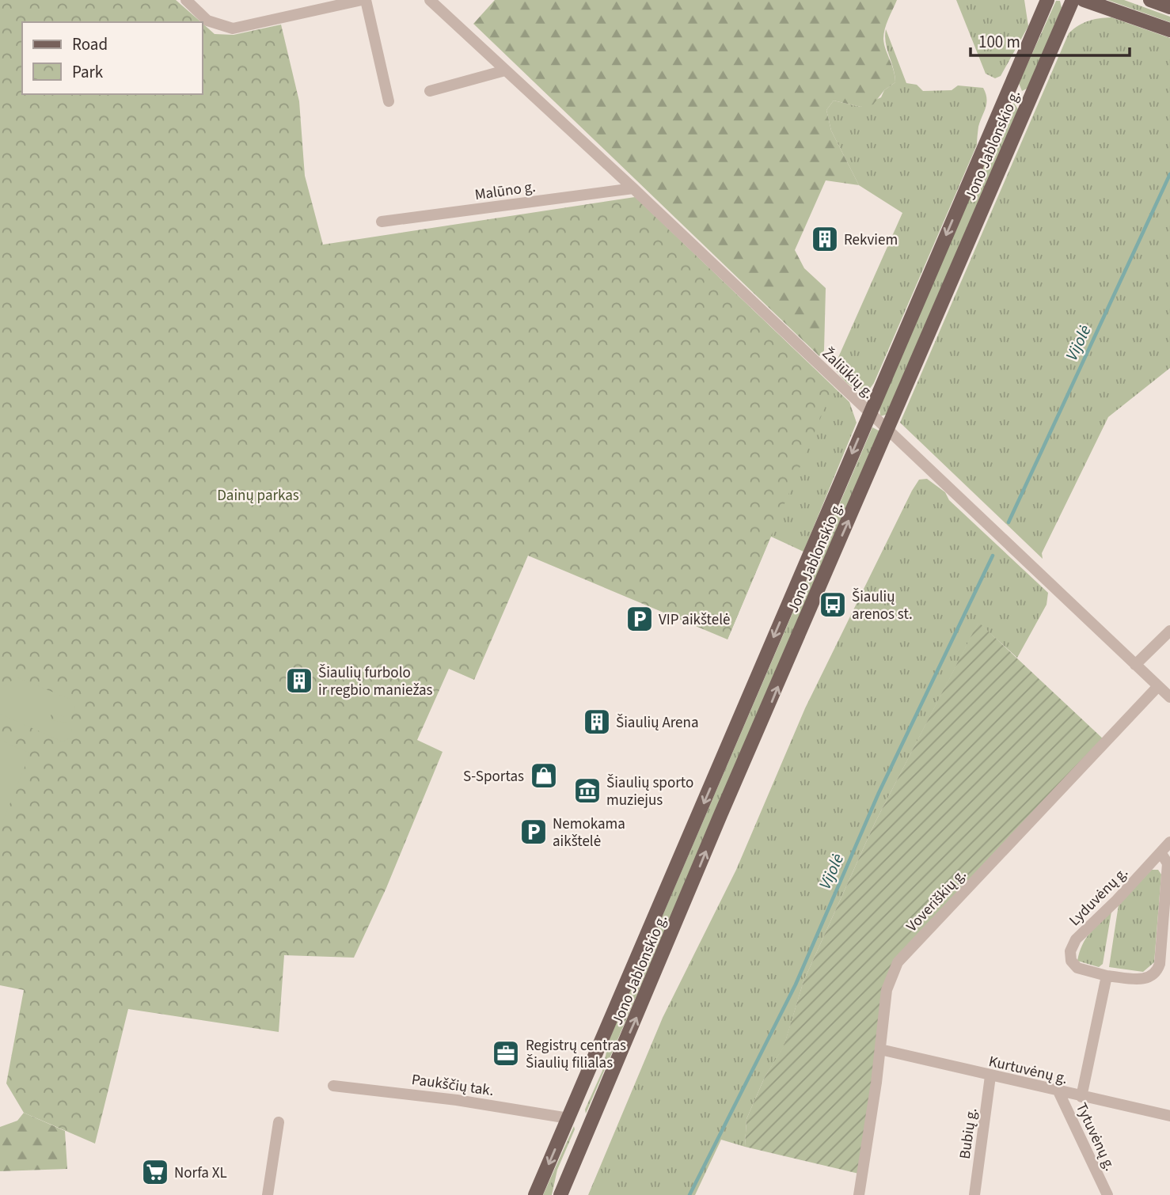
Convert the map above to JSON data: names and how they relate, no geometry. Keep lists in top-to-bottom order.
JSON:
{
  "streets": {
    "main road": ["Jono Jablonskio g."],
    "street": [
      "Malūno g.",
      "Žaliūkių g.",
      "Lyduvėnų g.",
      "Voveriškių g.",
      "Kurtuvėnų g.",
      "Paukščių tak.",
      "Bubių g.",
      "Tytuvėnų g."
    ]
  },
  "crossings": [
    ["Jono Jablonskio g.", "Žaliūkių g."],
    ["Jono Jablonskio g.", "Paukščių tak."],
    ["Malūno g.", "Žaliūkių g."],
    ["Žaliūkių g.", "Voveriškių g."],
    ["Voveriškių g.", "Kurtuvėnų g."],
    ["Kurtuvėnų g.", "Bubių g."],
    ["Kurtuvėnų g.", "Tytuvėnų g."]
  ],
  "water": ["Vijolė"],
  "parks": ["Dainų parkas"],
  "places": {
    "building": ["Rekviem", "Šiaulių furbolo ir regbio maniežas", "Šiaulių Arena"],
    "bus stop": ["Šiaulių arenos st."],
    "parking": ["VIP aikštelė", "Nemokama aikštelė"],
    "shop": ["S-Sportas"],
    "museum": ["Šiaulių sporto muziejus"],
    "office": ["Registrų centras Šiaulių filialas"],
    "supermarket": ["Norfa XL"]
  },
  "legend": ["Road", "Park"],
  "scale_bar": "100 m"
}
